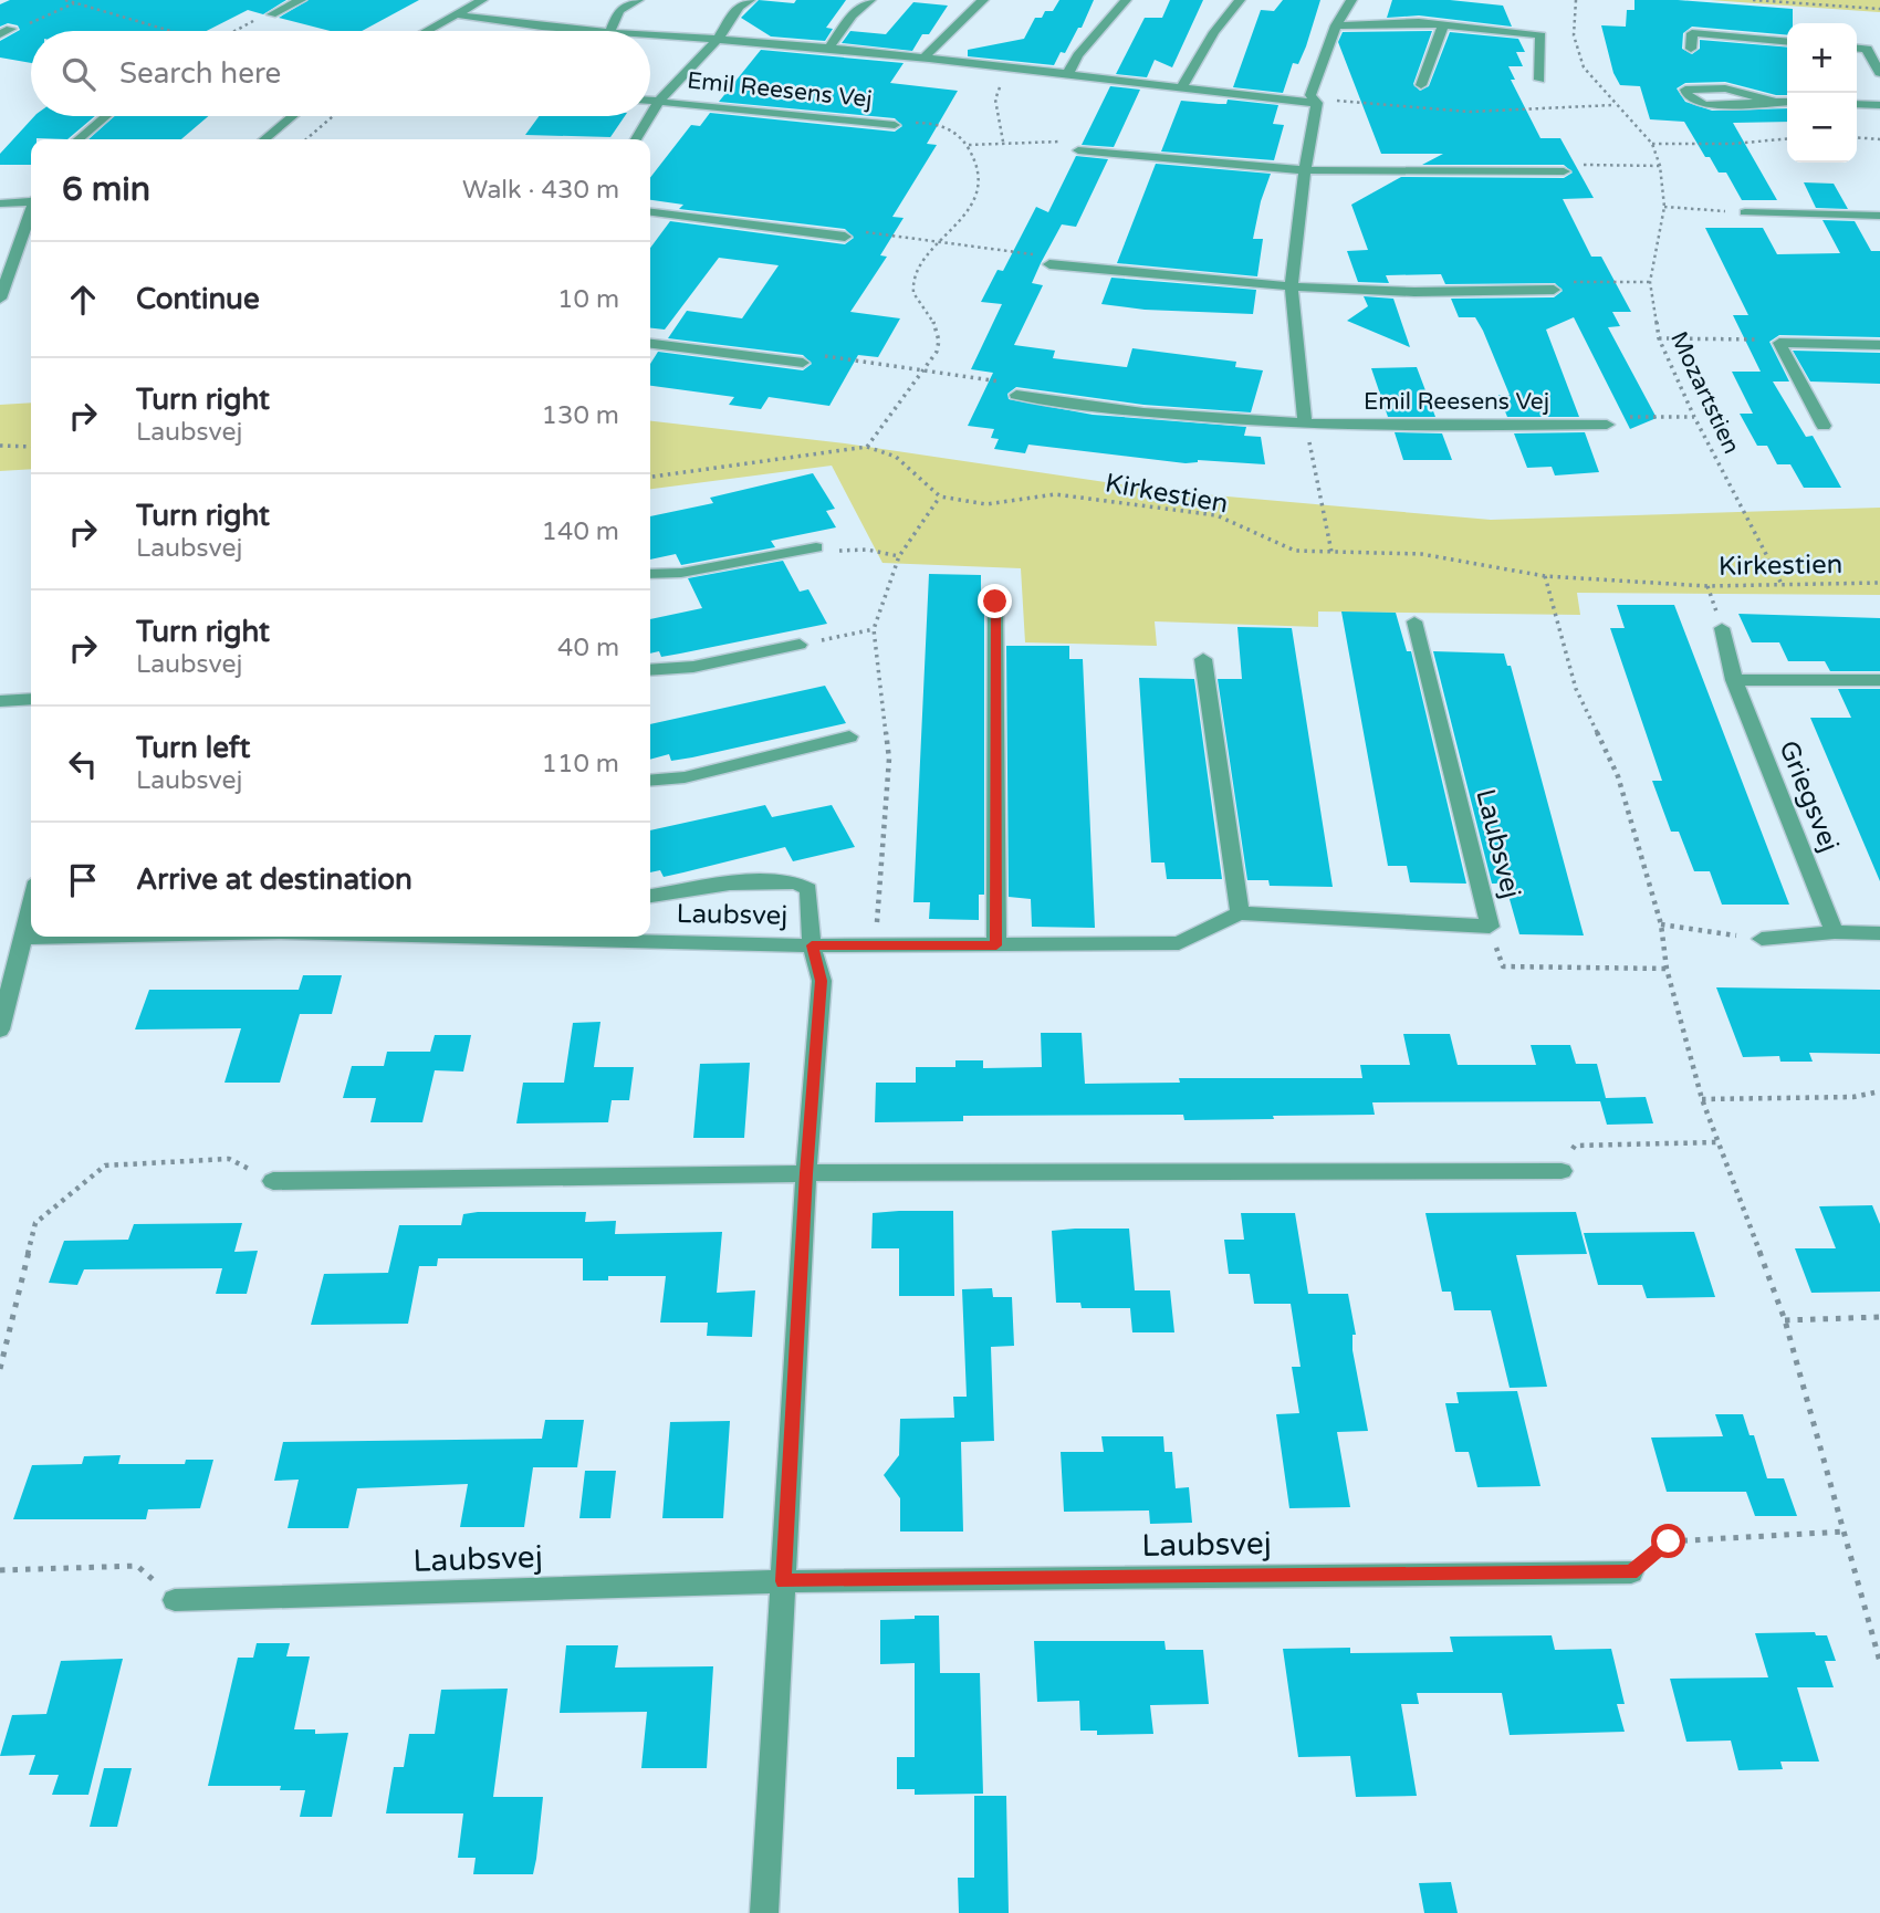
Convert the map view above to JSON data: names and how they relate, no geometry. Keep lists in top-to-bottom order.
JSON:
{
  "streets": {
    "street": ["Emil Reesens Vej", "Griegsvej", "Laubsvej"],
    "path": ["Mozartstien", "Kirkestien"]
  },
  "crossings": [
    ["Mozartstien", "Kirkestien"]
  ],
  "page": {
    "map_buttons": ["+", "−"],
    "search": "Search here",
    "heading": ["6 min", "Walk · 430 m"],
    "list": [
      ["Continue", "10 m"],
      ["Turn right", "Laubsvej", "130 m"],
      ["Turn right", "Laubsvej", "140 m"],
      ["Turn right", "Laubsvej", "40 m"],
      ["Turn left", "Laubsvej", "110 m"],
      "Arrive at destination"
    ]
  }
}
